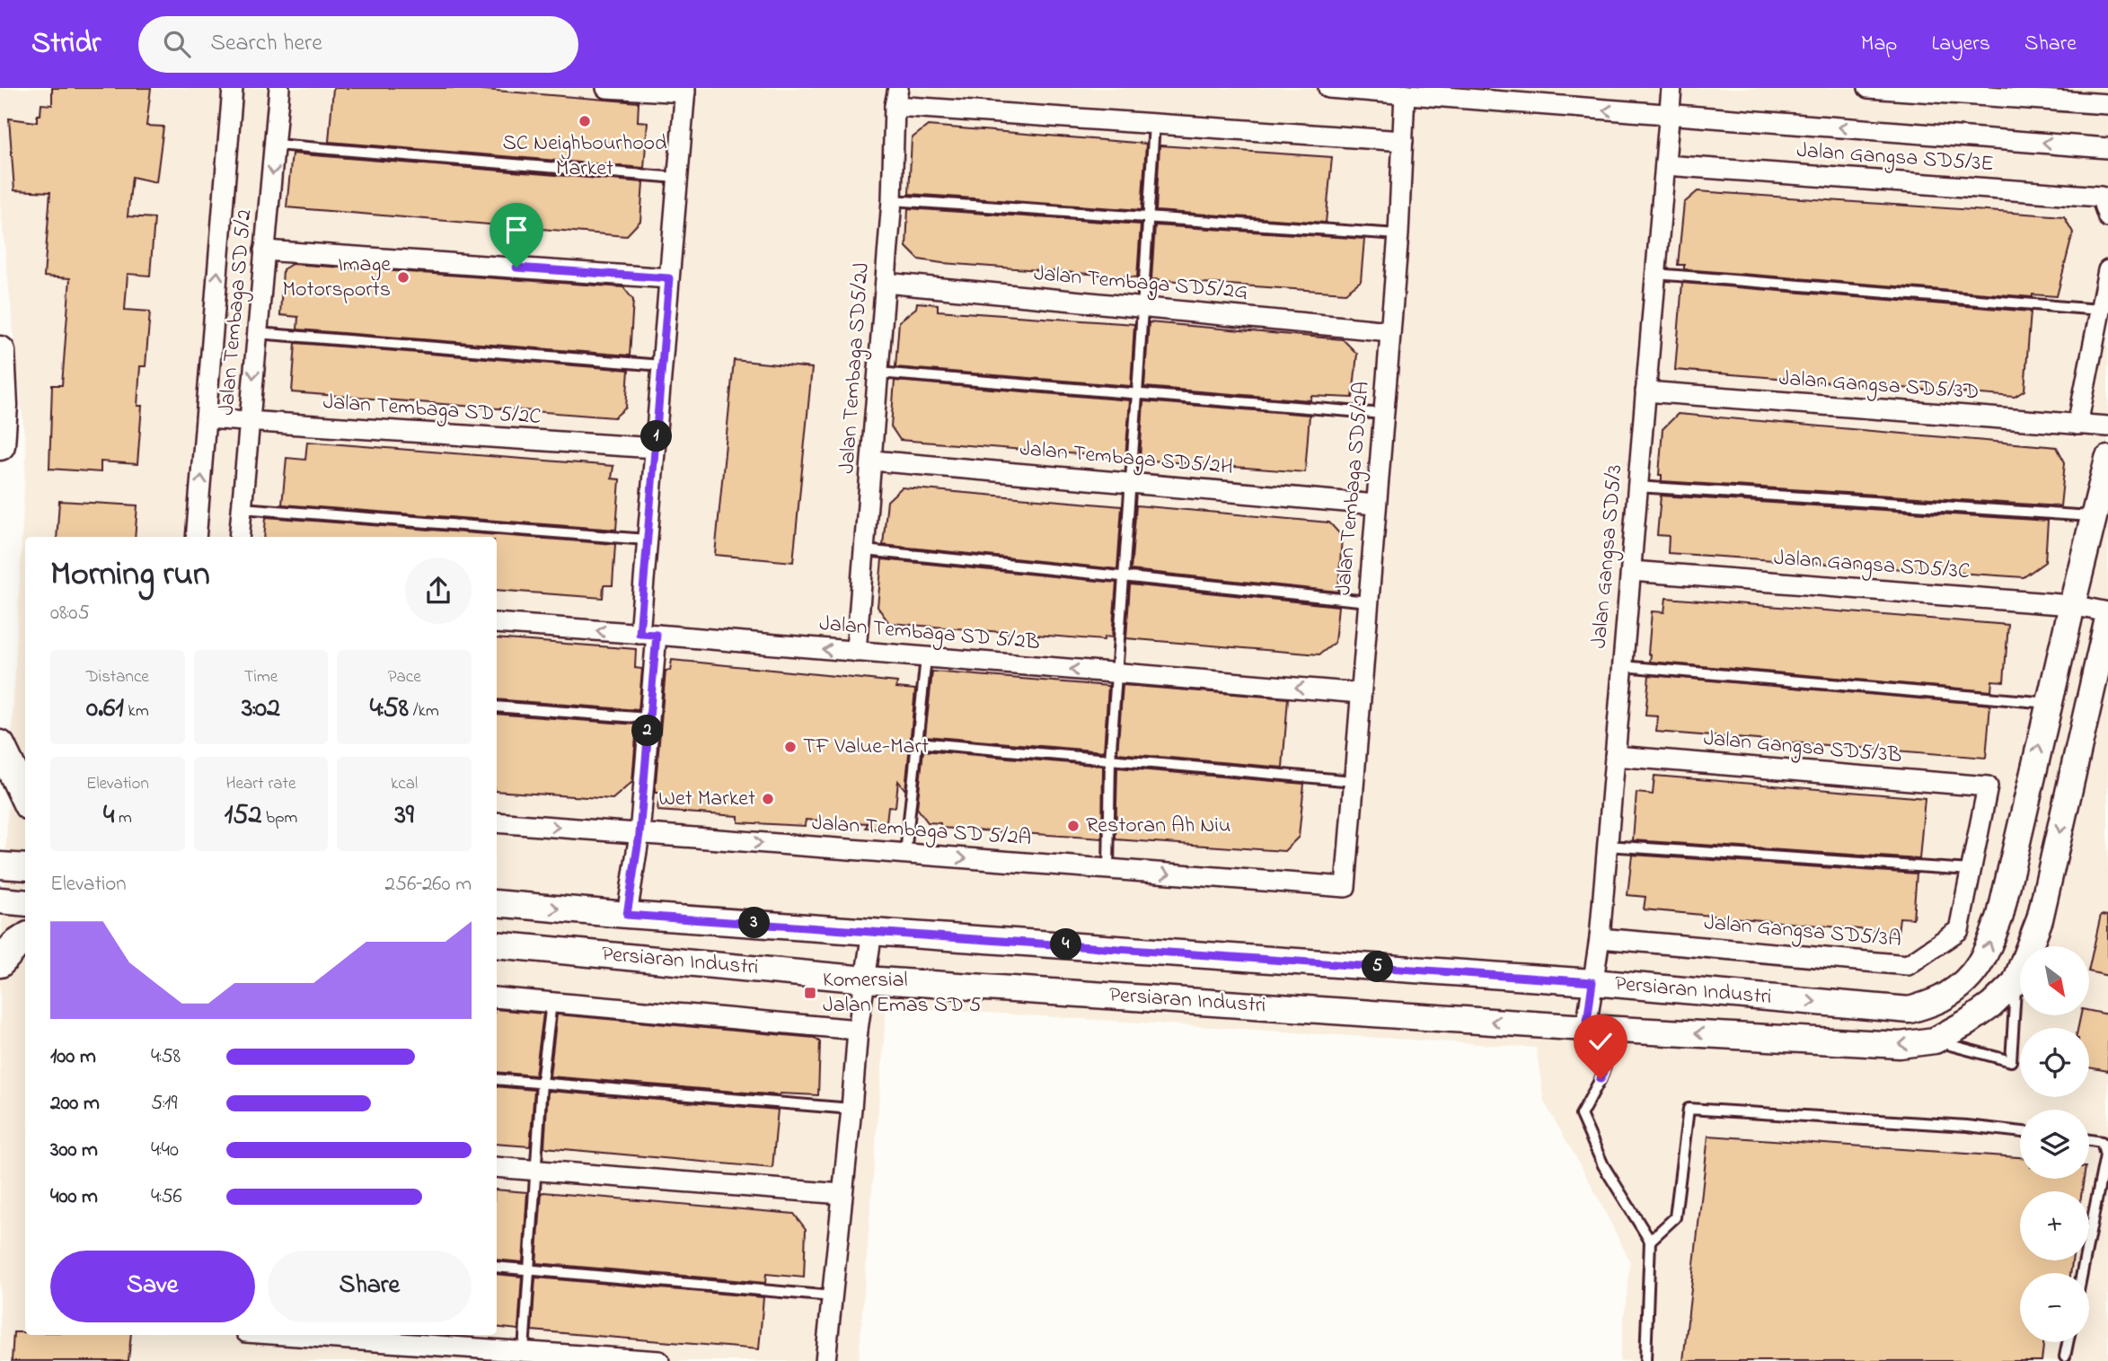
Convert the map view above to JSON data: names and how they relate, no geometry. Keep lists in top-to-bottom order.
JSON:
{
  "streets": {
    "street": [
      "Jalan Gangsa SD5/3E",
      "Jalan Tembaga SD5/2G",
      "Jalan Tembaga SD 5/2",
      "Jalan Tembaga SD5/2J",
      "Jalan Gangsa SD5/3D",
      "Jalan Tembaga SD 5/2C",
      "Jalan Tembaga SD5/2H",
      "Jalan Tembaga SD5/2A",
      "Jalan Gangsa SD5/3",
      "Jalan Gangsa SD5/3C",
      "Jalan Tembaga SD 5/2B",
      "Jalan Gangsa SD5/3B",
      "Jalan Tembaga SD 5/2A",
      "Jalan Gangsa SD5/3A",
      "Persiaran Industri"
    ]
  },
  "crossings": [
    ["Jalan Gangsa SD5/3E", "Jalan Gangsa SD5/3"],
    ["Jalan Tembaga SD5/2G", "Jalan Tembaga SD5/2J"],
    ["Jalan Tembaga SD5/2G", "Jalan Tembaga SD5/2A"],
    ["Jalan Tembaga SD 5/2", "Jalan Tembaga SD 5/2C"],
    ["Jalan Tembaga SD5/2J", "Jalan Tembaga SD5/2H"],
    ["Jalan Tembaga SD5/2J", "Jalan Tembaga SD 5/2B"],
    ["Jalan Gangsa SD5/3D", "Jalan Gangsa SD5/3"],
    ["Jalan Tembaga SD5/2H", "Jalan Tembaga SD5/2A"],
    ["Jalan Tembaga SD5/2A", "Jalan Tembaga SD 5/2B"],
    ["Jalan Tembaga SD5/2A", "Jalan Tembaga SD 5/2A"],
    ["Jalan Gangsa SD5/3", "Jalan Gangsa SD5/3C"],
    ["Jalan Gangsa SD5/3", "Jalan Gangsa SD5/3B"],
    ["Jalan Gangsa SD5/3", "Jalan Gangsa SD5/3A"],
    ["Jalan Gangsa SD5/3", "Persiaran Industri"],
    ["Jalan Gangsa SD5/3C", "Persiaran Industri"],
    ["Jalan Gangsa SD5/3B", "Jalan Gangsa SD5/3A"]
  ],
  "one_way": ["Jalan Tembaga SD 5/2B", "Jalan Tembaga SD 5/2A"],
  "places": {
    "other": [
      "SC Neighbourhood Market",
      "Image Motorsports",
      "TF Value-Mart",
      "Wet Market",
      "Restoran Ah Niu"
    ],
    "transit": ["Komersial Jalan Emas SD 5"]
  },
  "north": "bottom right",
  "page": {
    "header": "Stridr",
    "search": "Search here",
    "nav": ["Map", "Layers", "Share"],
    "pins": [
      "1",
      "2",
      "3",
      "4",
      "5"
    ],
    "heading": ["Morning run", "08:05"],
    "stats": [
      ["Distance", "0.61 km"],
      ["Time", "3:02"],
      ["Pace", "4:58 /km"],
      ["Elevation", "4 m"],
      ["Heart rate", "152 bpm"],
      ["kcal", "39"]
    ],
    "chart": ["Elevation", "256–260 m"],
    "map_buttons": ["+", "−"],
    "list": [
      {
        "name": "100 m",
        "note": "4:58"
      },
      {
        "name": "200 m",
        "note": "5:19"
      },
      {
        "name": "300 m",
        "note": "4:40"
      },
      {
        "name": "400 m",
        "note": "4:56"
      }
    ],
    "buttons": ["Save", "Share"]
  }
}
